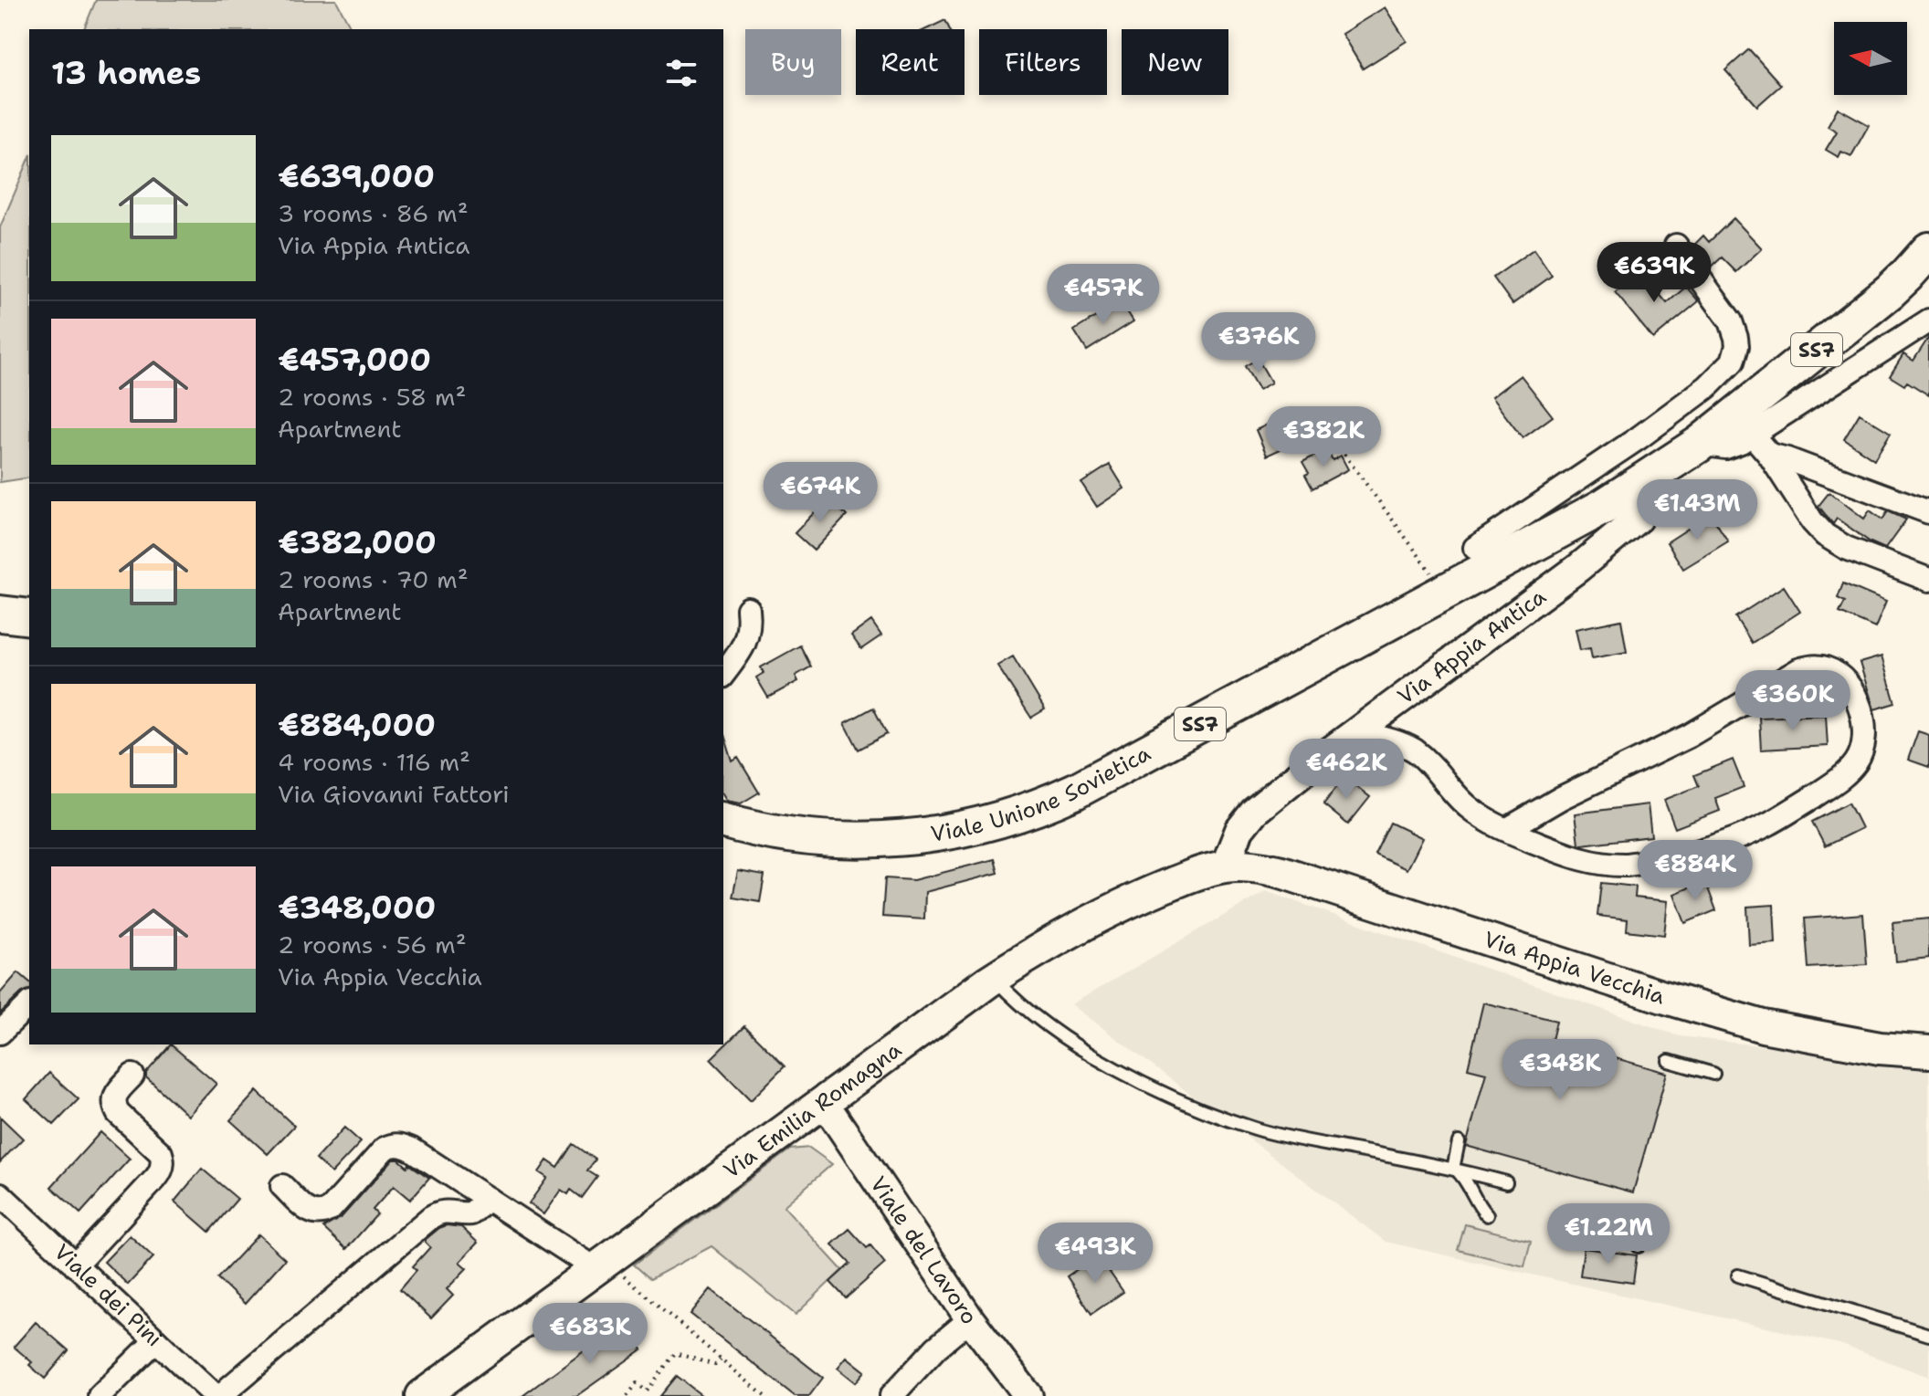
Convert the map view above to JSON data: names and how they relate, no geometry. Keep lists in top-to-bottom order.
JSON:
{
  "streets": {
    "main road": [
      "SS7",
      "Viale Unione Sovietica",
      "Via Appia Vecchia",
      "Via Emilia Romagna"
    ],
    "street": ["Via Appia Antica", "Viale del Lavoro", "Viale dei Pini"]
  },
  "crossings": [
    ["SS7", "Via Appia Antica"],
    ["SS7", "Viale Unione Sovietica"],
    ["Via Appia Antica", "Viale Unione Sovietica"],
    ["Via Appia Antica", "Via Appia Vecchia"],
    ["Via Appia Antica", "Via Emilia Romagna"],
    ["Via Appia Vecchia", "Via Emilia Romagna"],
    ["Via Emilia Romagna", "Viale del Lavoro"]
  ],
  "north": "left",
  "page": {
    "chip": [
      "Buy",
      "Rent",
      "Filters",
      "New"
    ],
    "heading": "13 homes",
    "list": [
      {
        "name": "€639,000",
        "note": "3 rooms · 86 m² · Via Appia Antica"
      },
      {
        "name": "€457,000",
        "note": "2 rooms · 58 m² · Apartment"
      },
      {
        "name": "€382,000",
        "note": "2 rooms · 70 m² · Apartment"
      },
      {
        "name": "€884,000",
        "note": "4 rooms · 116 m² · Via Giovanni Fattori"
      },
      {
        "name": "€348,000",
        "note": "2 rooms · 56 m² · Via Appia Vecchia"
      }
    ],
    "price": [
      "€639K",
      "€457K",
      "€376K",
      "€382K",
      "€674K",
      "€1.43M",
      "€360K",
      "€462K",
      "€884K",
      "€348K",
      "€1.22M",
      "€493K",
      "€683K"
    ]
  }
}
